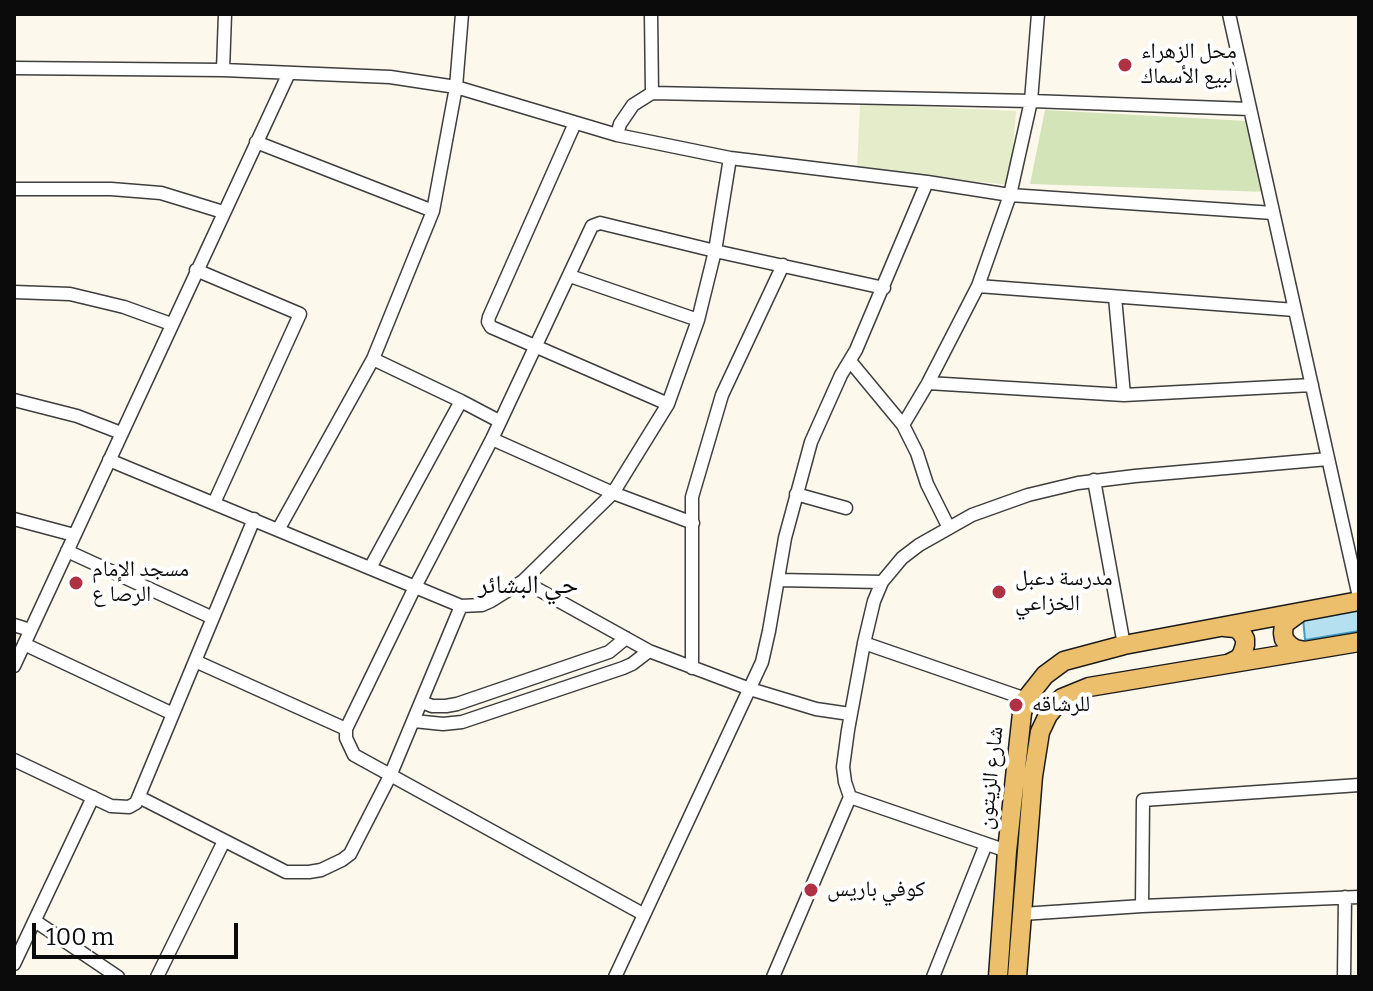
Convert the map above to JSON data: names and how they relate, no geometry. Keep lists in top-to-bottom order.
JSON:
{
  "streets": {
    "main road": ["شارع الزيتون"]
  },
  "districts": ["حي البشائر"],
  "places": [
    "محل الزهراء لبيع الأسماك",
    "مسجد الإمام الرصا ع",
    "مدرسة دعبل الخزاعي",
    "للرشاقه",
    "كوفي باريس"
  ],
  "scale_bar": "100 m"
}
